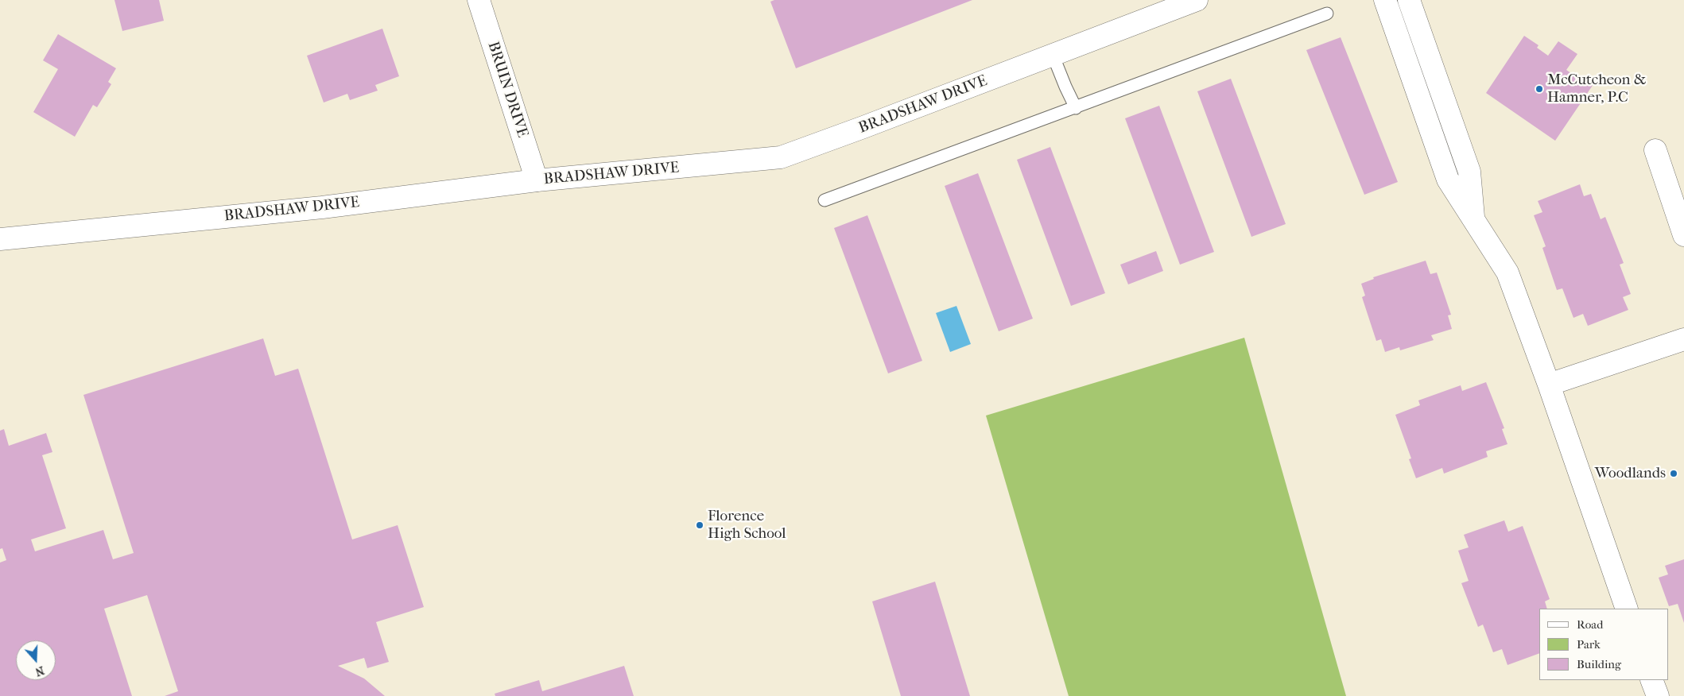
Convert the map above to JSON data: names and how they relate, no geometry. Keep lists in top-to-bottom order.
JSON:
{
  "streets": {
    "street": ["BRUIN DRIVE", "BRADSHAW DRIVE"]
  },
  "crossings": [
    ["BRUIN DRIVE", "BRADSHAW DRIVE"]
  ],
  "places": ["McCutcheon & Hamner, P.C", "Woodlands", "Florence High School"],
  "legend": ["Road", "Park", "Building"],
  "north": "bottom"
}
